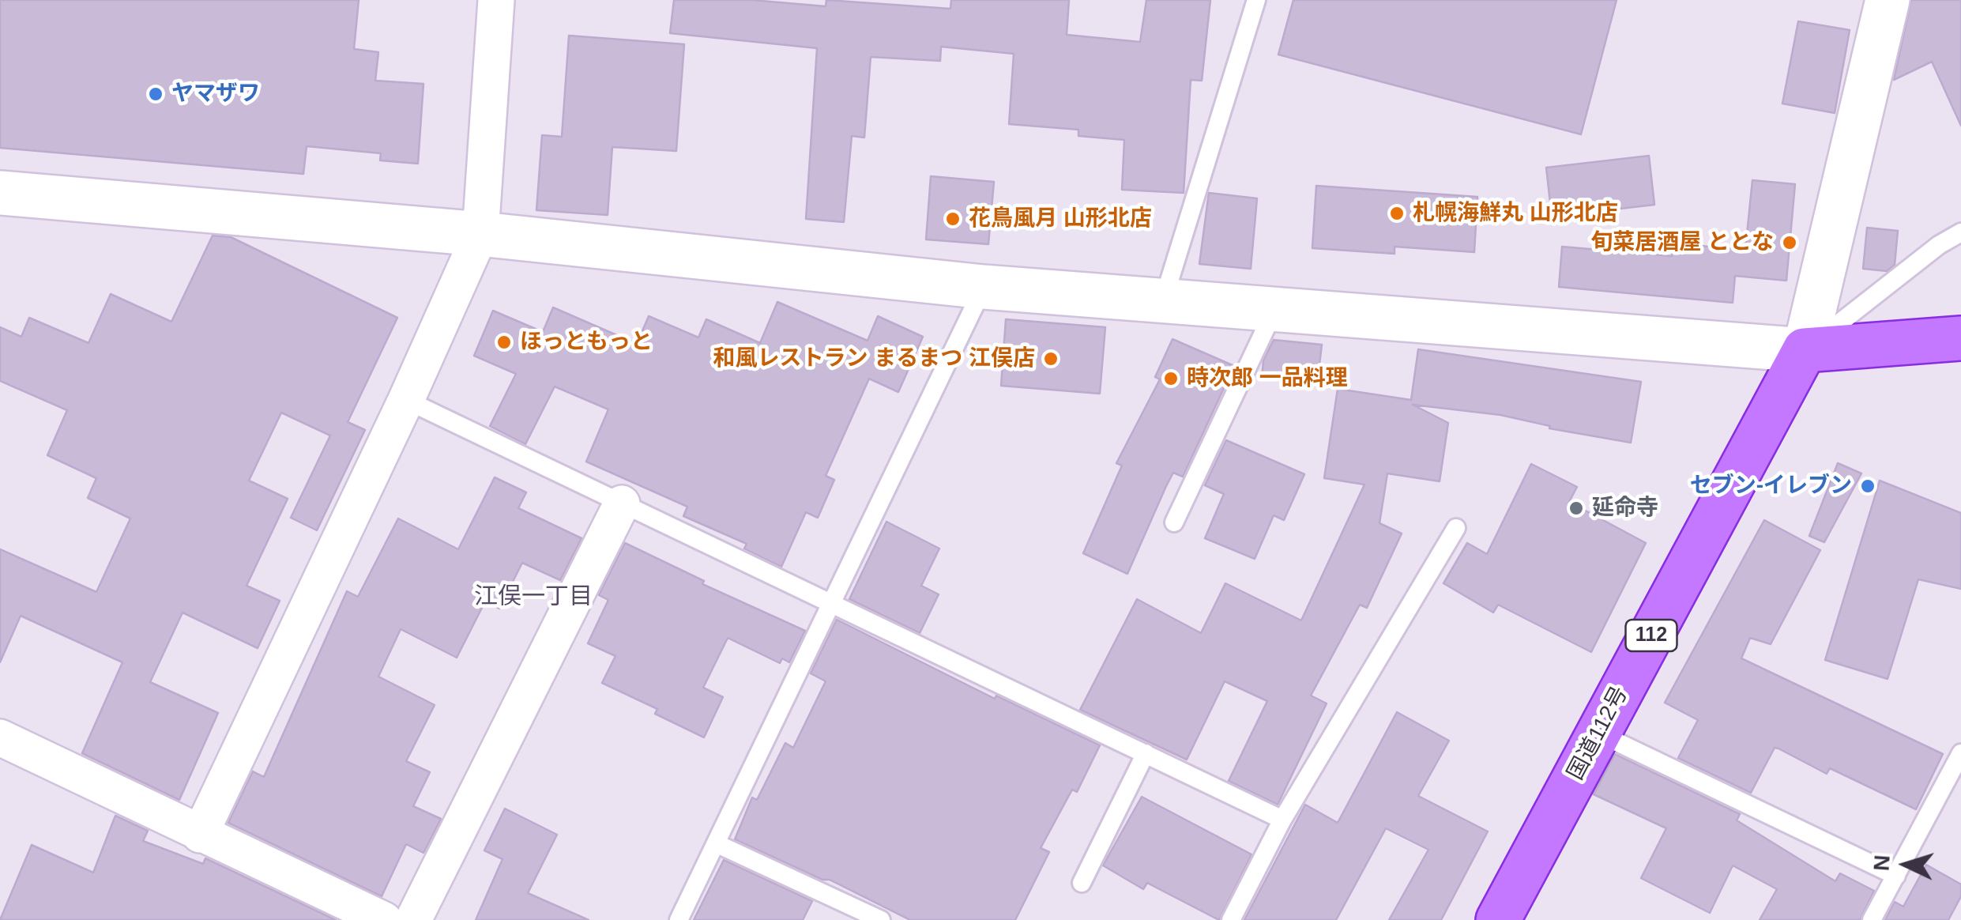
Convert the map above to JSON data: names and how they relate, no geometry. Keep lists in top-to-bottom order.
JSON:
{
  "streets": {
    "highway": ["112", "国道112号"]
  },
  "districts": ["江俣一丁目"],
  "places": [
    "ヤマザワ",
    "札幌海鮮丸 山形北店",
    "花鳥風月 山形北店",
    "旬菜居酒屋 ととな",
    "ほっともっと",
    "和風レストラン まるまつ 江俣店",
    "時次郎 一品料理",
    "セブン-イレブン",
    "延命寺"
  ],
  "north": "left"
}
